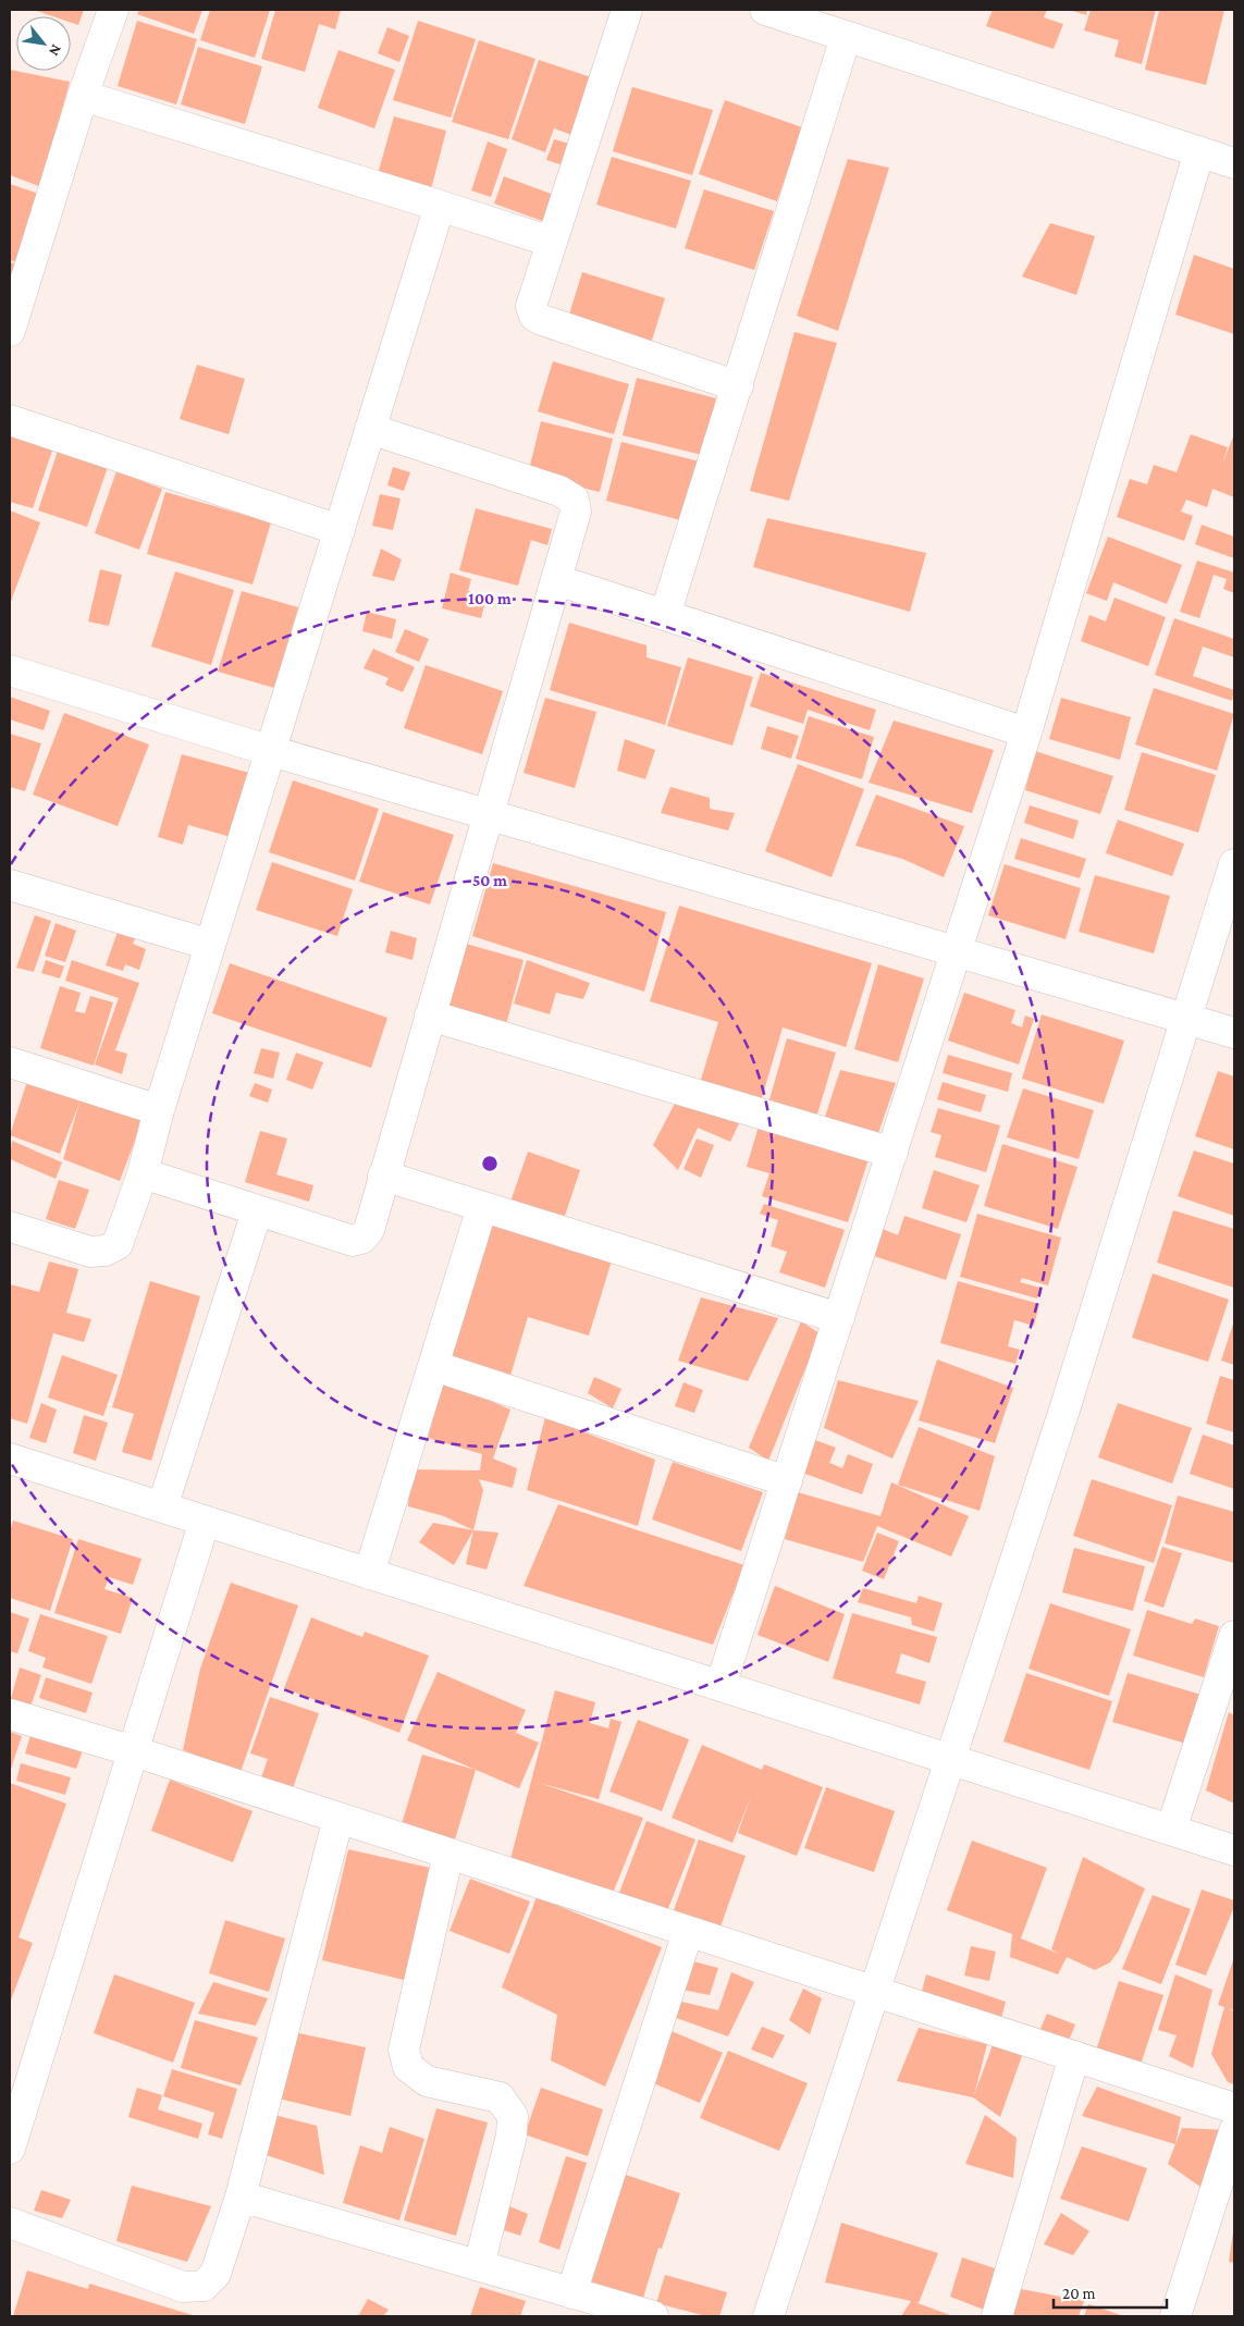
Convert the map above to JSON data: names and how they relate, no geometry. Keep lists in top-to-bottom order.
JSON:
{
  "scale_bar": "20 m",
  "north": "bottom right",
  "rings": ["100 m", "50 m"]
}
